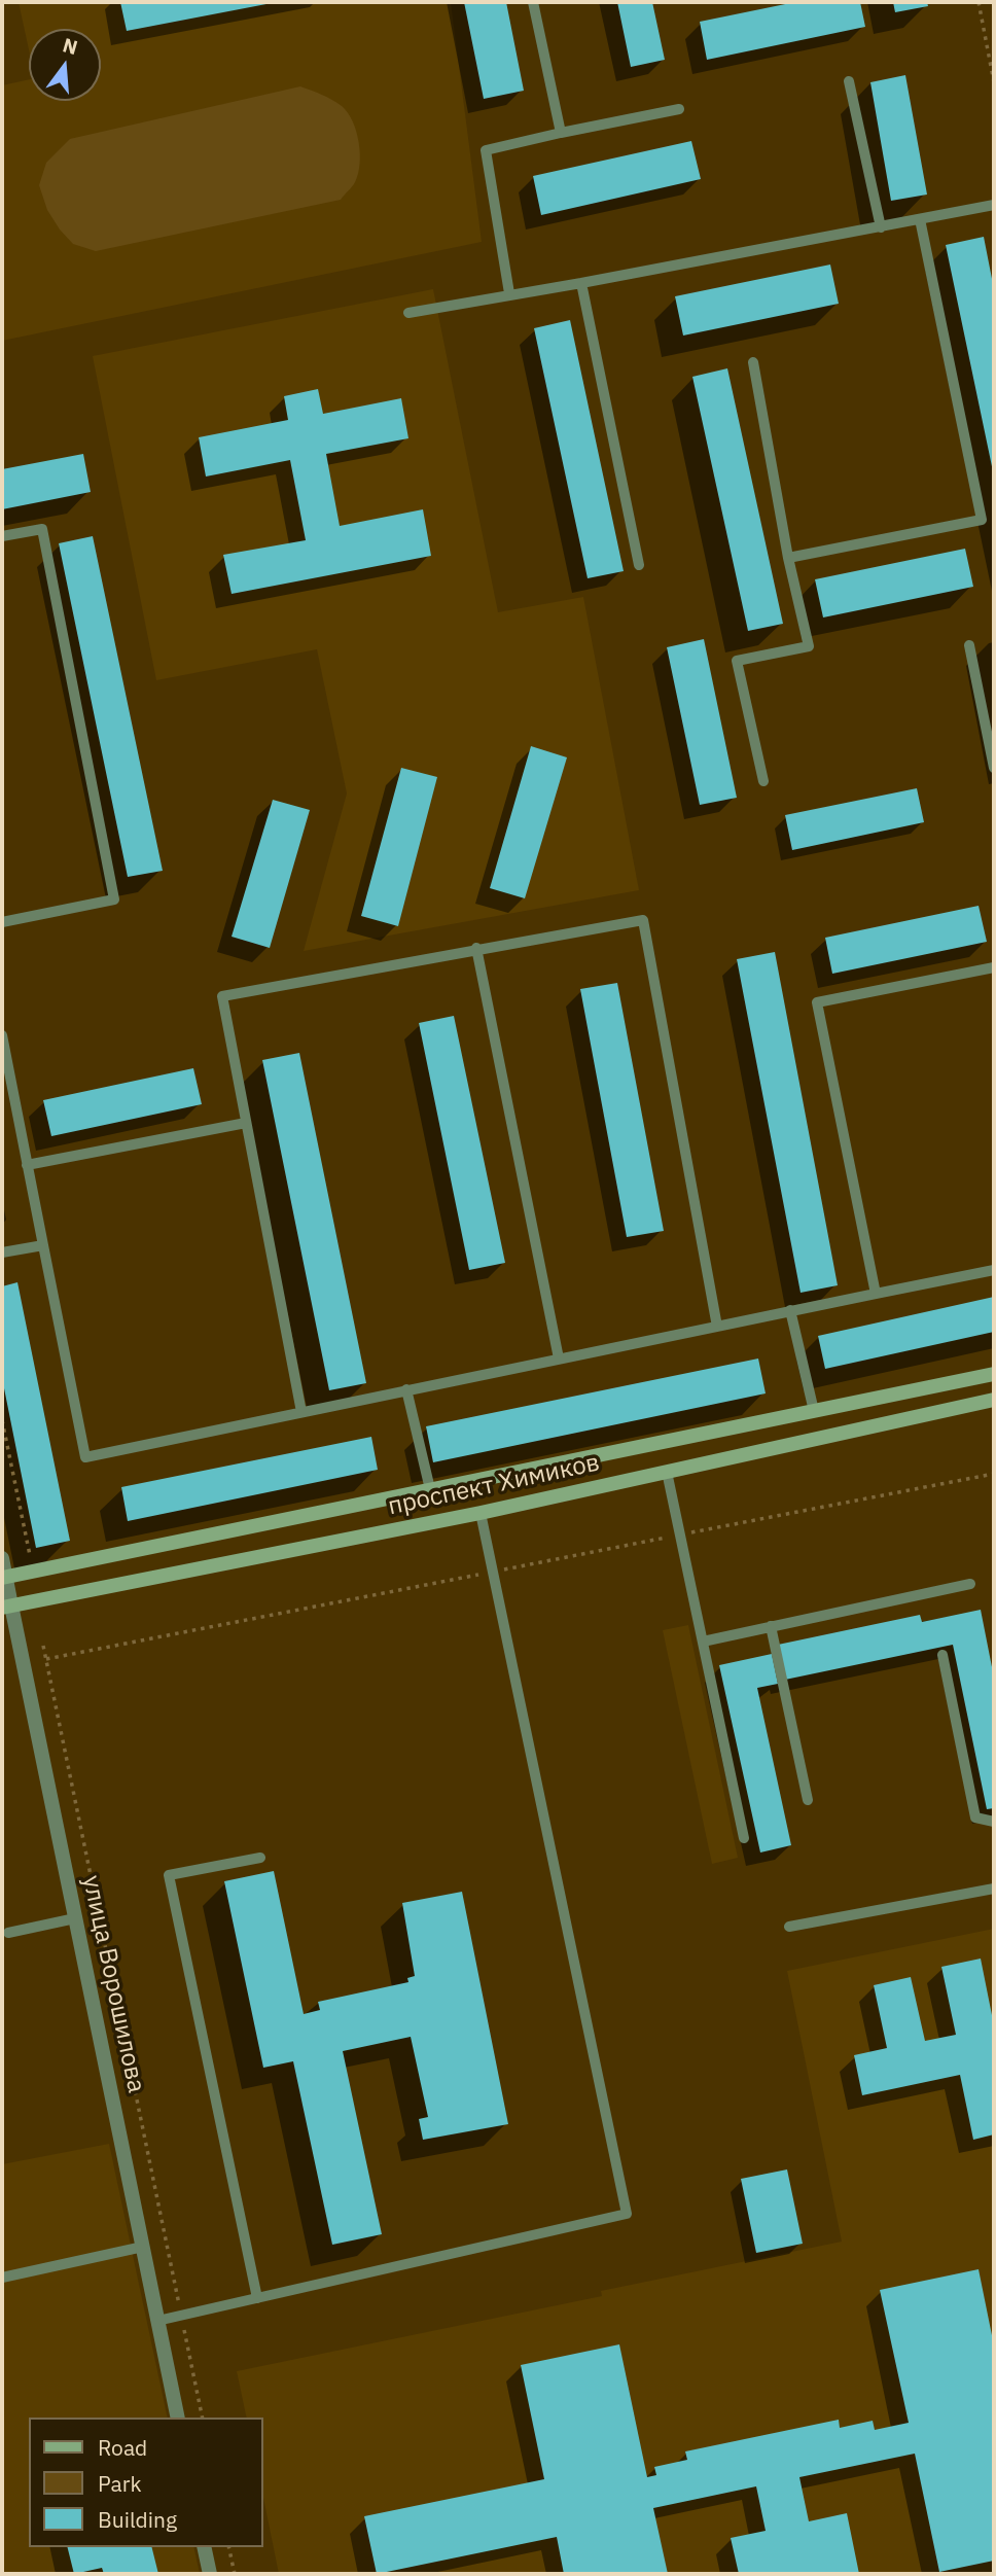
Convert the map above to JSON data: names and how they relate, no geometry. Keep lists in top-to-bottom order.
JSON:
{
  "streets": {
    "main road": ["проспект Химиков"],
    "street": ["улица Ворошилова"]
  },
  "crossings": [
    ["проспект Химиков", "улица Ворошилова"]
  ],
  "legend": ["Road", "Park", "Building"],
  "north": "top"
}
